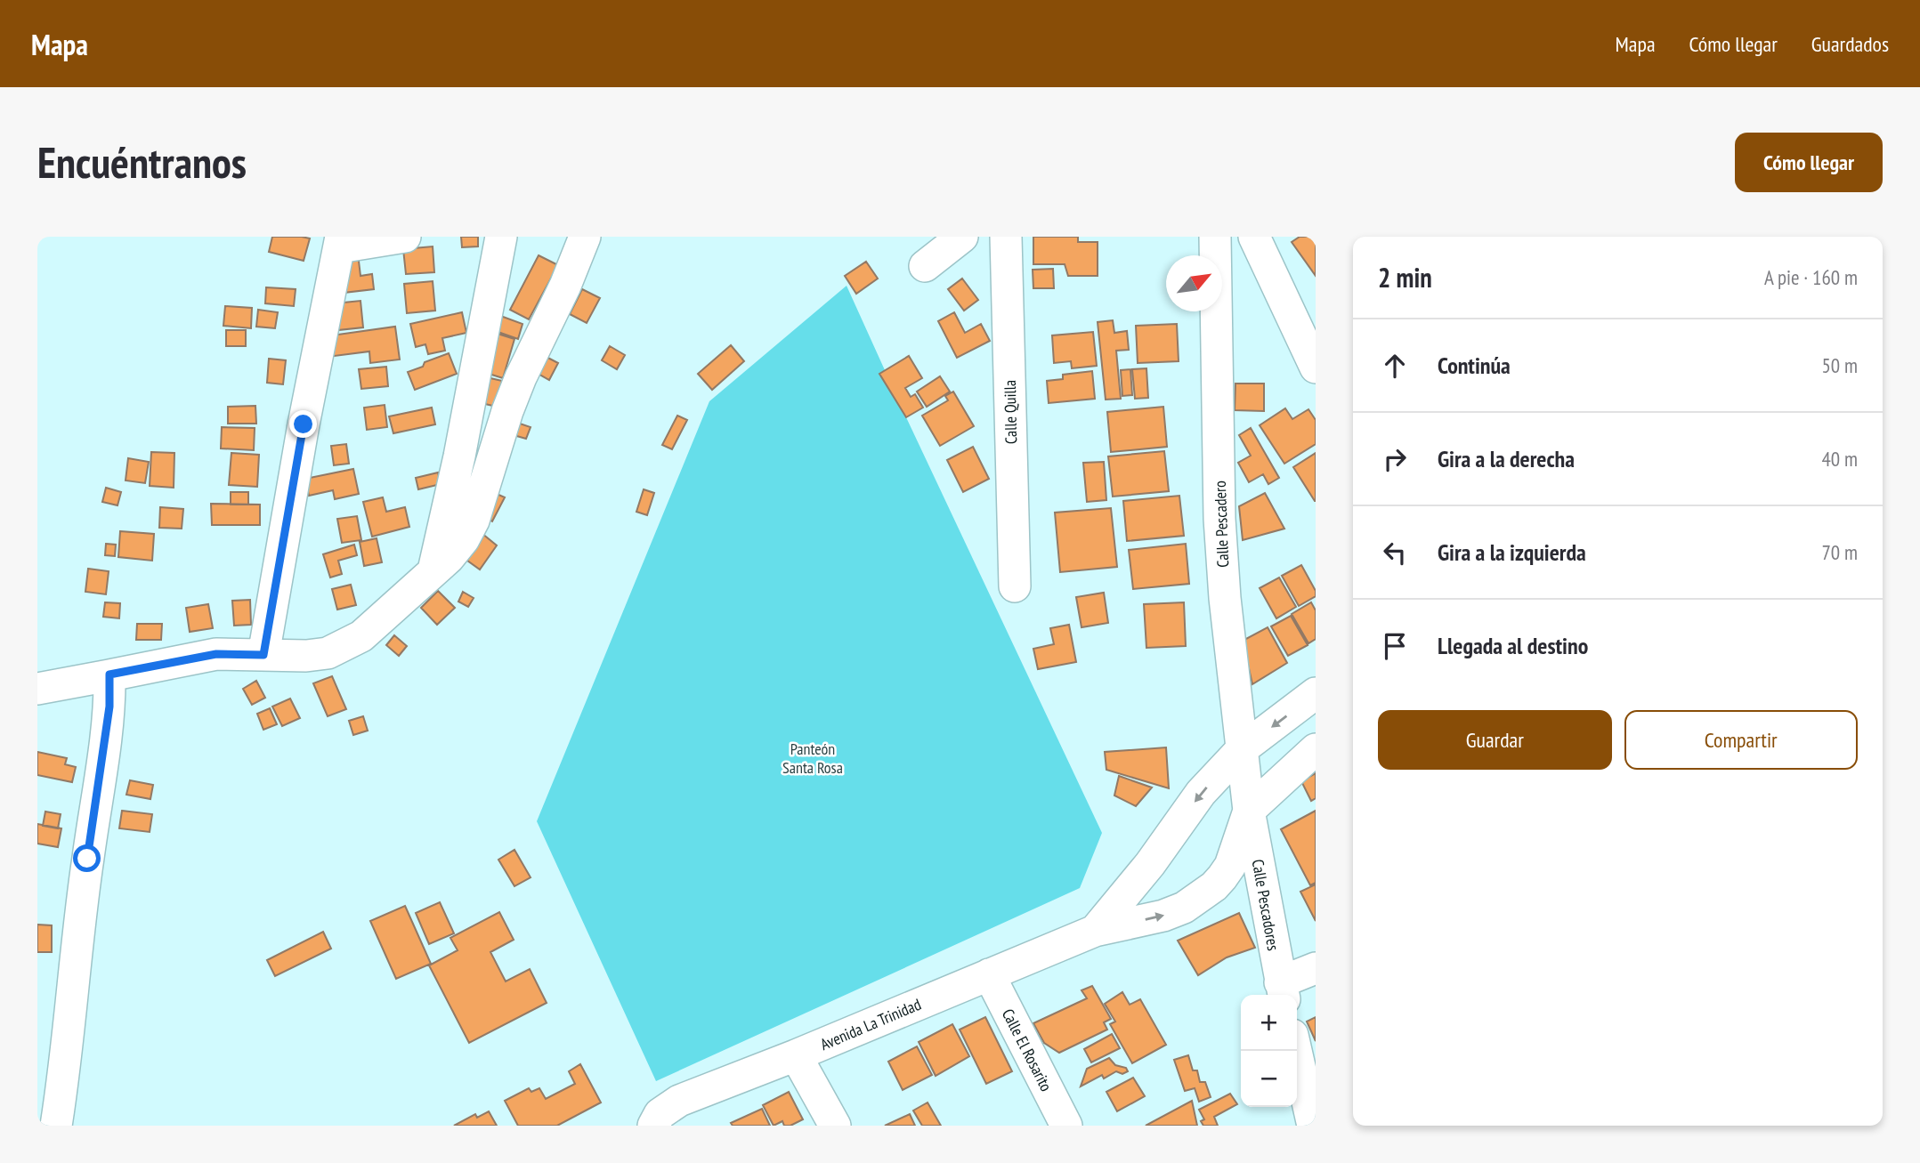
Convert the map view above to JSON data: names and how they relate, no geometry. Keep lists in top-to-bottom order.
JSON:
{
  "streets": {
    "street": [
      "Calle Quilla",
      "Calle Pescadero",
      "Calle Pescadores",
      "Avenida La Trinidad",
      "Calle El Rosarito"
    ]
  },
  "crossings": [
    ["Calle Pescadero", "Calle Pescadores"],
    ["Calle Pescadero", "Avenida La Trinidad"],
    ["Calle Pescadores", "Avenida La Trinidad"],
    ["Avenida La Trinidad", "Calle El Rosarito"]
  ],
  "parks": ["Panteón Santa Rosa"],
  "north": "top right",
  "page": {
    "header": "Mapa",
    "nav": ["Mapa", "Cómo llegar", "Guardados"],
    "buttons": [
      "Cómo llegar",
      ["Guardar", "Compartir"]
    ],
    "title": "Encuéntranos",
    "heading": ["2 min", "A pie · 160 m"],
    "list": [
      ["Continúa", "50 m"],
      ["Gira a la derecha", "40 m"],
      ["Gira a la izquierda", "70 m"],
      "Llegada al destino"
    ],
    "map_buttons": ["+", "−"]
  }
}
